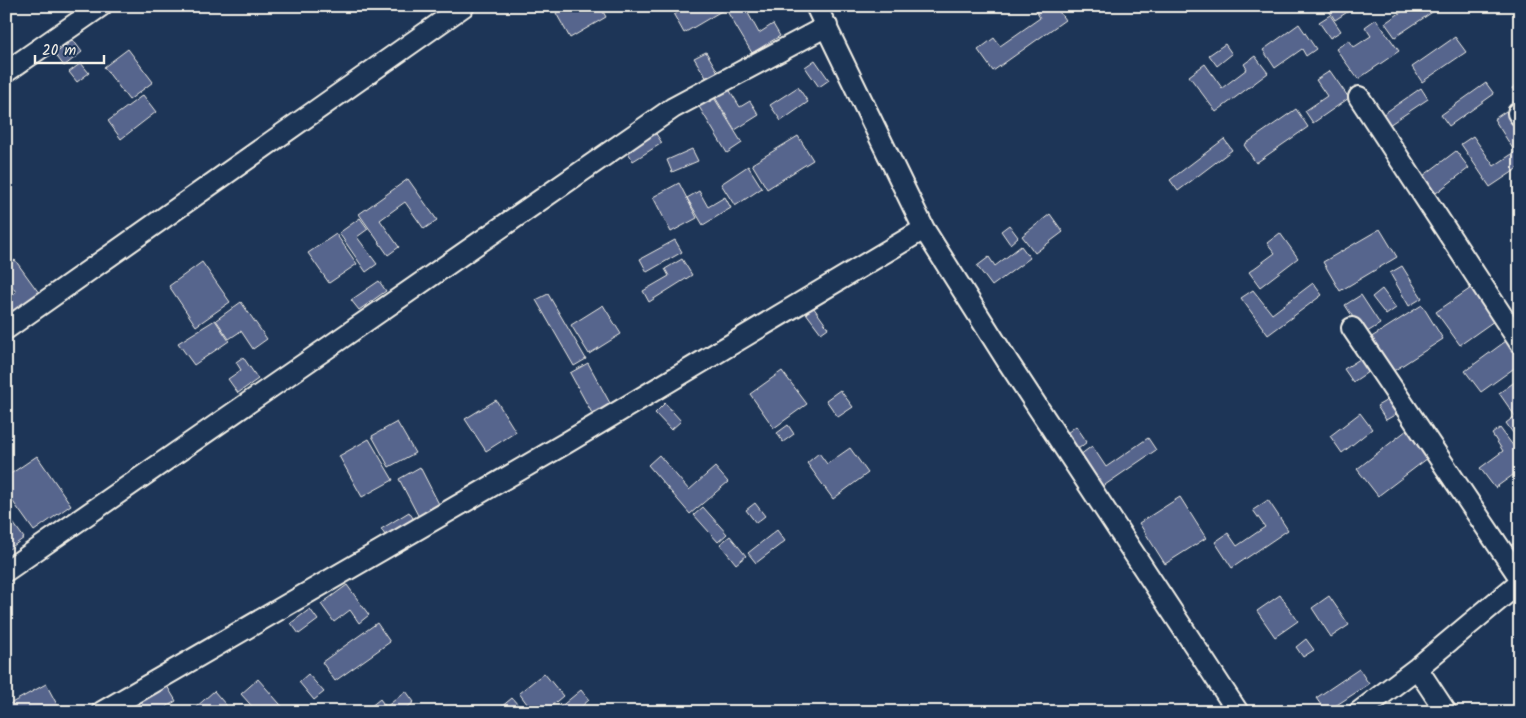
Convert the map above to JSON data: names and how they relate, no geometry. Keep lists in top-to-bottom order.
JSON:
{
  "scale_bar": "20 m"
}
